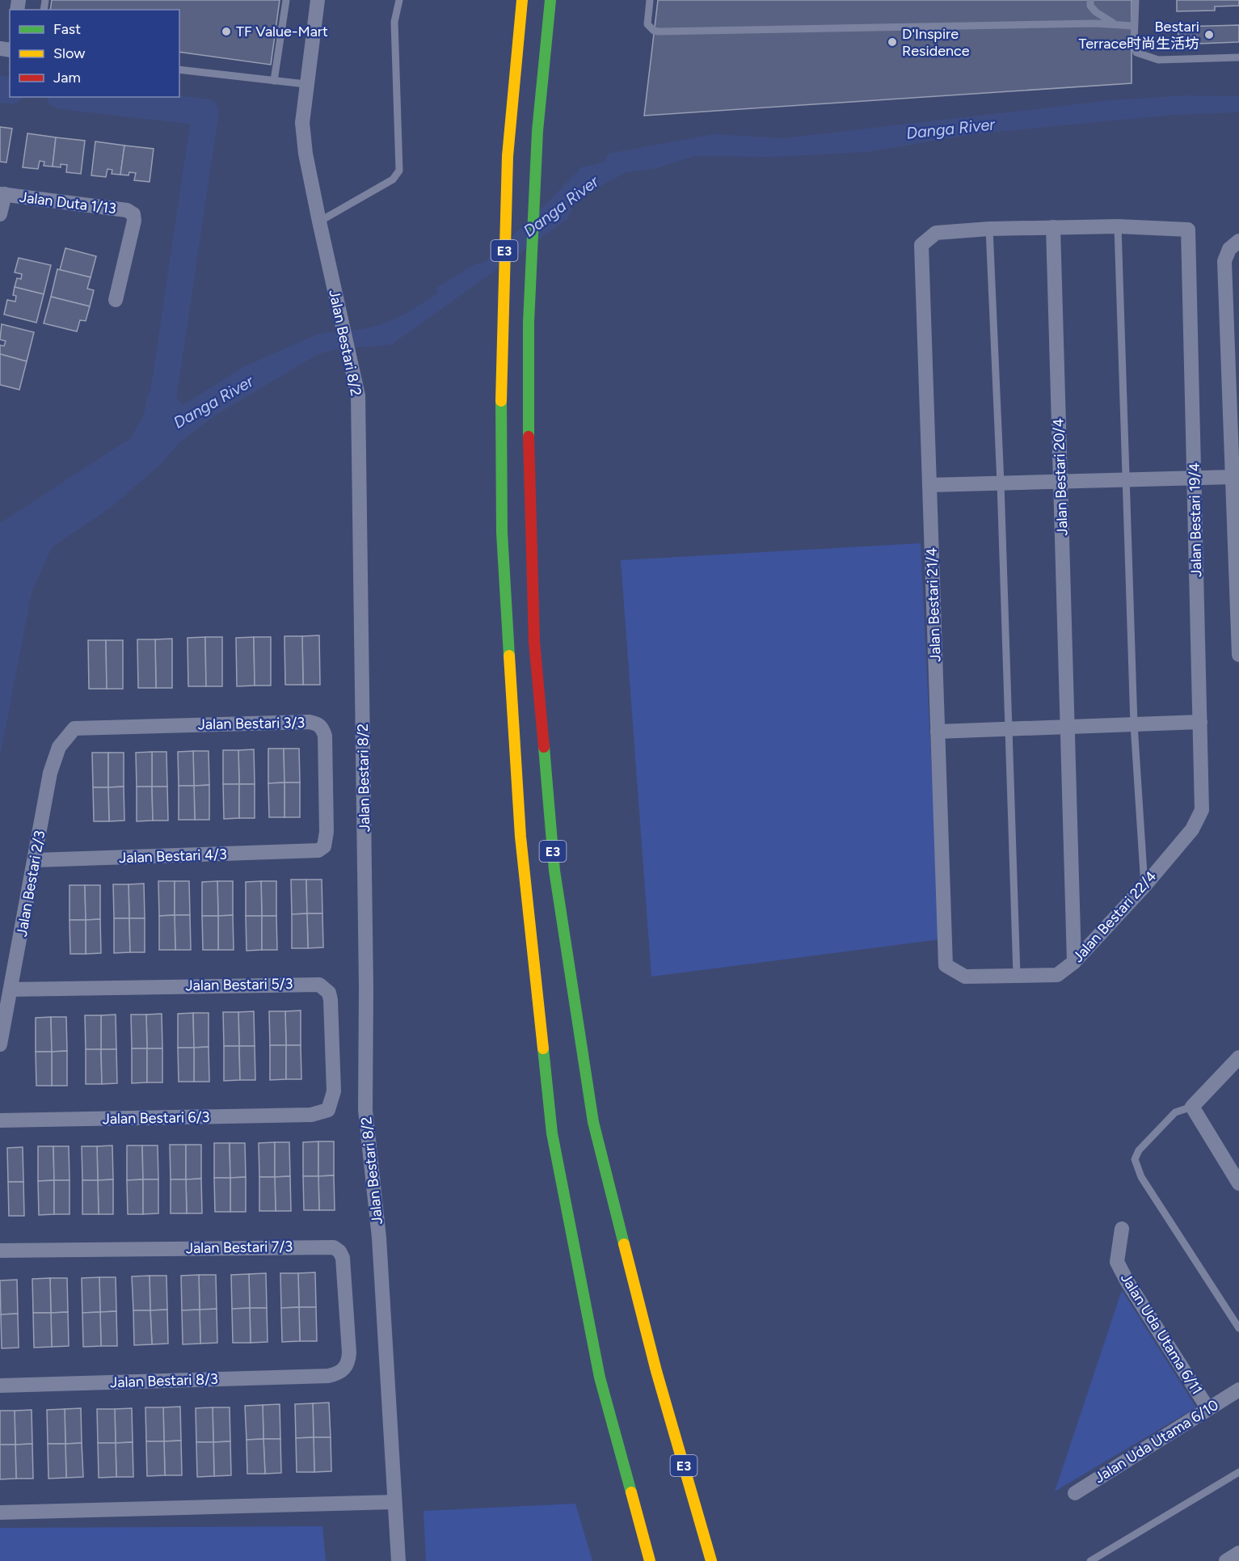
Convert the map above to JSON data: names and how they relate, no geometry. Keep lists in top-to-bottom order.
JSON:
{
  "streets": {
    "highway": ["E3"],
    "street": [
      "Jalan Duta 1/13",
      "Jalan Bestari 8/2",
      "Jalan Bestari 20/4",
      "Jalan Bestari 19/4",
      "Jalan Bestari 21/4",
      "Jalan Bestari 3/3",
      "Jalan Bestari 4/3",
      "Jalan Bestari 2/3",
      "Jalan Bestari 22/4",
      "Jalan Bestari 5/3",
      "Jalan Bestari 6/3",
      "Jalan Bestari 7/3",
      "Jalan Uda Utama 6/11",
      "Jalan Bestari 8/3",
      "Jalan Uda Utama 6/10"
    ]
  },
  "crossings": [
    ["Jalan Bestari 20/4", "Jalan Bestari 22/4"],
    ["Jalan Bestari 19/4", "Jalan Bestari 22/4"],
    ["Jalan Bestari 21/4", "Jalan Bestari 22/4"],
    ["Jalan Bestari 3/3", "Jalan Bestari 4/3"],
    ["Jalan Bestari 3/3", "Jalan Bestari 2/3"],
    ["Jalan Bestari 4/3", "Jalan Bestari 2/3"],
    ["Jalan Bestari 2/3", "Jalan Bestari 5/3"],
    ["Jalan Bestari 5/3", "Jalan Bestari 6/3"],
    ["Jalan Bestari 7/3", "Jalan Bestari 8/3"],
    ["Jalan Uda Utama 6/11", "Jalan Uda Utama 6/10"]
  ],
  "water": ["Danga River"],
  "places": ["TF Value-Mart", "Bestari Terrace时尚生活坊", "D'Inspire Residence"],
  "legend": ["Fast", "Slow", "Jam"]
}
